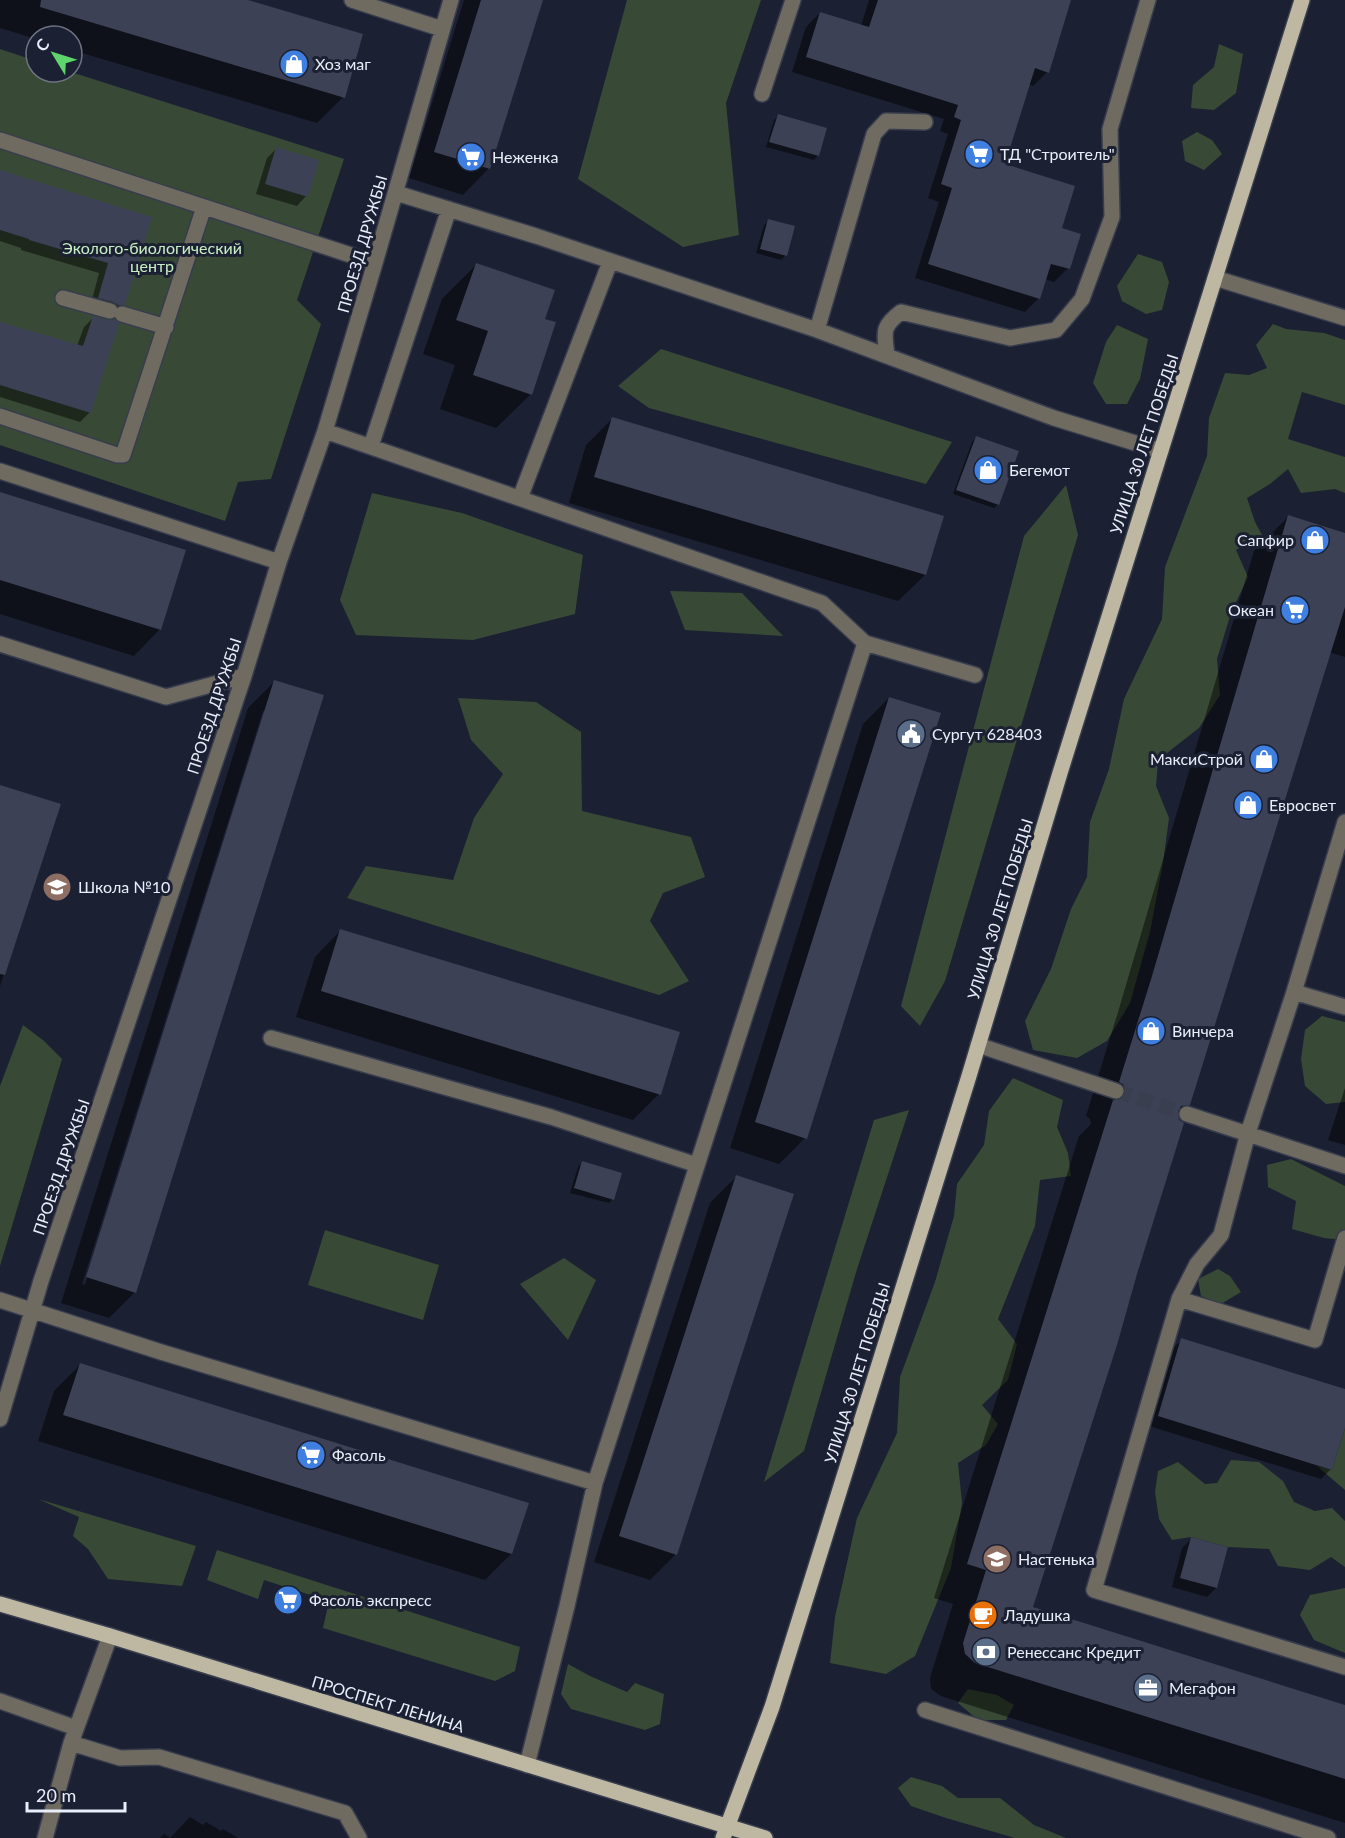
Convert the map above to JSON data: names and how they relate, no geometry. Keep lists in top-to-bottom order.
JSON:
{
  "streets": {
    "main road": ["УЛИЦА 30 ЛЕТ ПОБЕДЫ", "ПРОСПЕКТ ЛЕНИНА"],
    "street": ["ПРОЕЗД ДРУЖБЫ"]
  },
  "crossings": [
    ["УЛИЦА 30 ЛЕТ ПОБЕДЫ", "ПРОСПЕКТ ЛЕНИНА"]
  ],
  "parks": ["Эколого-биологический центр"],
  "places": {
    "shop": [
      "Хоз маг",
      "Бегемот",
      "Сапфир",
      "МаксиСтрой",
      "Евросвет",
      "Винчера"
    ],
    "supermarket": [
      "ТД \"Строитель\"",
      "Неженка",
      "Океан",
      "Фасоль",
      "Фасоль экспресс"
    ],
    "public building": ["Сургут 628403"],
    "school or university": ["Школа №10", "Настенька"],
    "cafe": ["Ладушка"],
    "bank": ["Ренессанс Кредит"],
    "office": ["Мегафон"]
  },
  "scale_bar": "20 m",
  "north": "top left"
}
